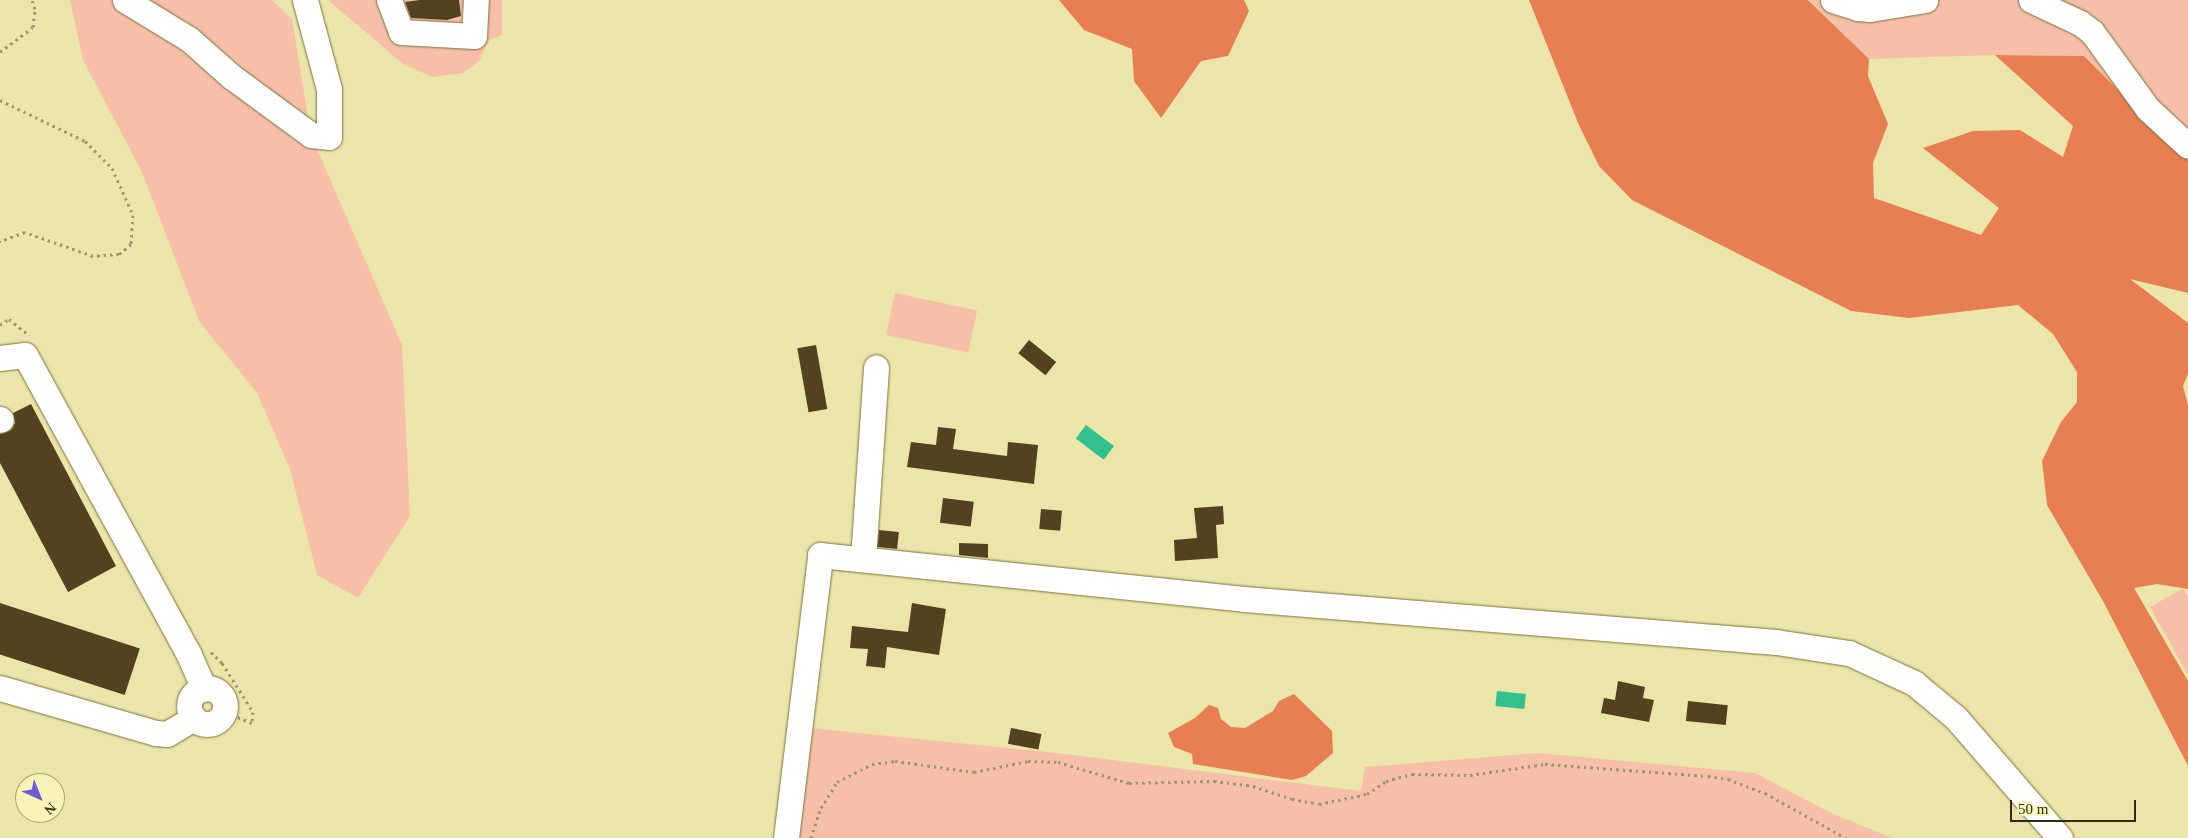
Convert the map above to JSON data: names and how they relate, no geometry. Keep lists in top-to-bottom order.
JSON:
{
  "scale_bar": "50 m",
  "north": "bottom right"
}
